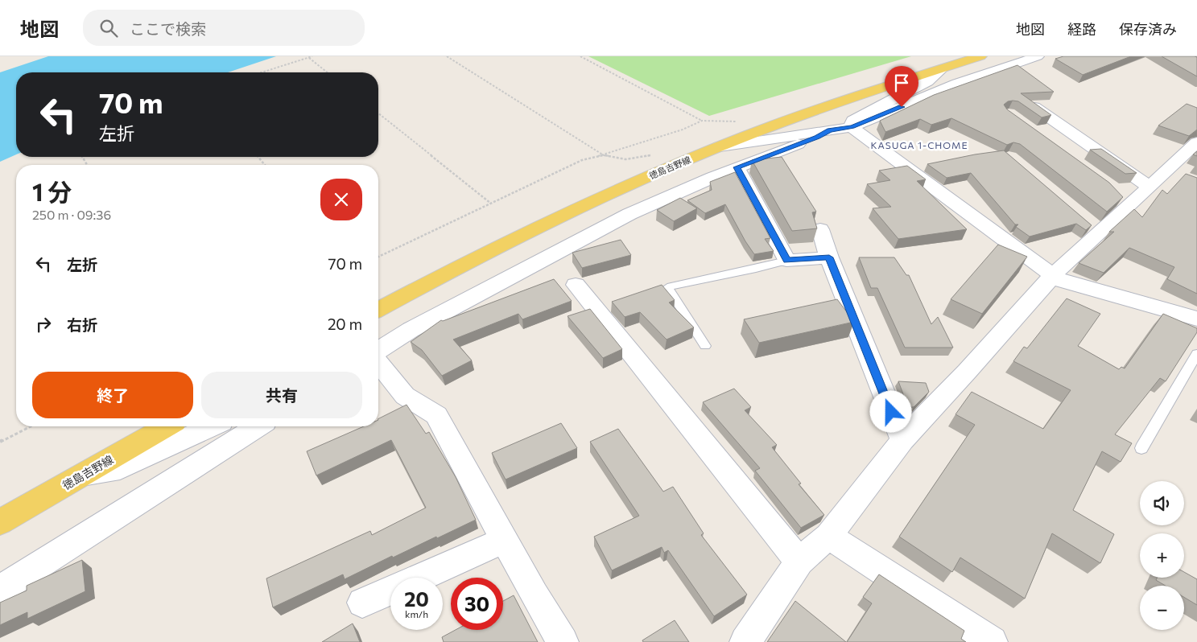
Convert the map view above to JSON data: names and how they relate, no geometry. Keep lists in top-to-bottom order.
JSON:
{
  "streets": {
    "main road": ["徳島吉野線"]
  },
  "districts": ["KASUGA 1-CHOME"],
  "page": {
    "header": "地図",
    "search": "ここで検索",
    "nav": ["地図", "経路", "保存済み"],
    "turn": ["70 m", "左折"],
    "heading": ["1 分", "250 m · 09:36"],
    "list": [
      {
        "name": "左折",
        "value": "70 m"
      },
      {
        "name": "右折",
        "value": "20 m"
      }
    ],
    "buttons": ["終了", "共有"],
    "map_buttons": ["+", "−"],
    "speed": "20 km/h",
    "limit": "30"
  }
}
